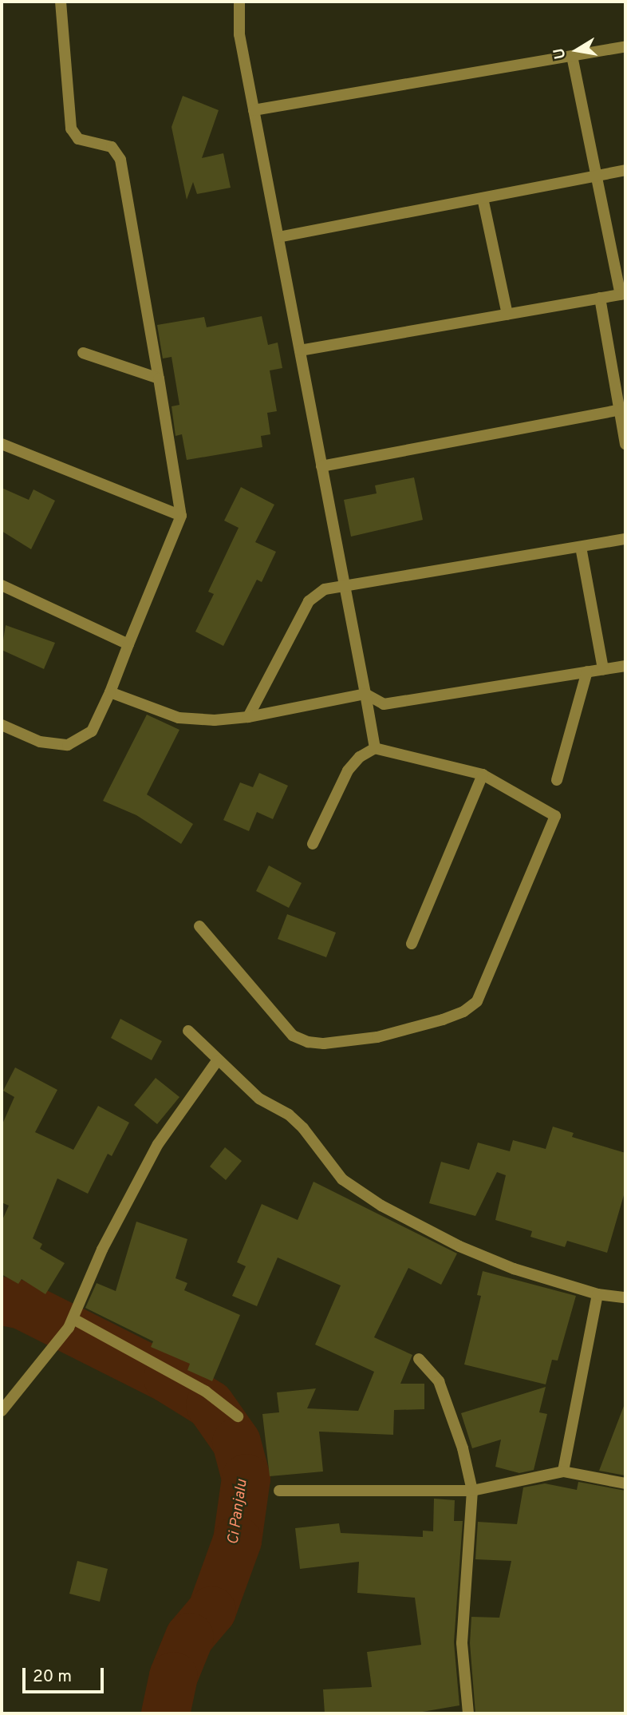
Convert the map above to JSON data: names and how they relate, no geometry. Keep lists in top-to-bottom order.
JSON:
{
  "water": ["Ci Panjalu"],
  "scale_bar": "20 m",
  "north": "left"
}
